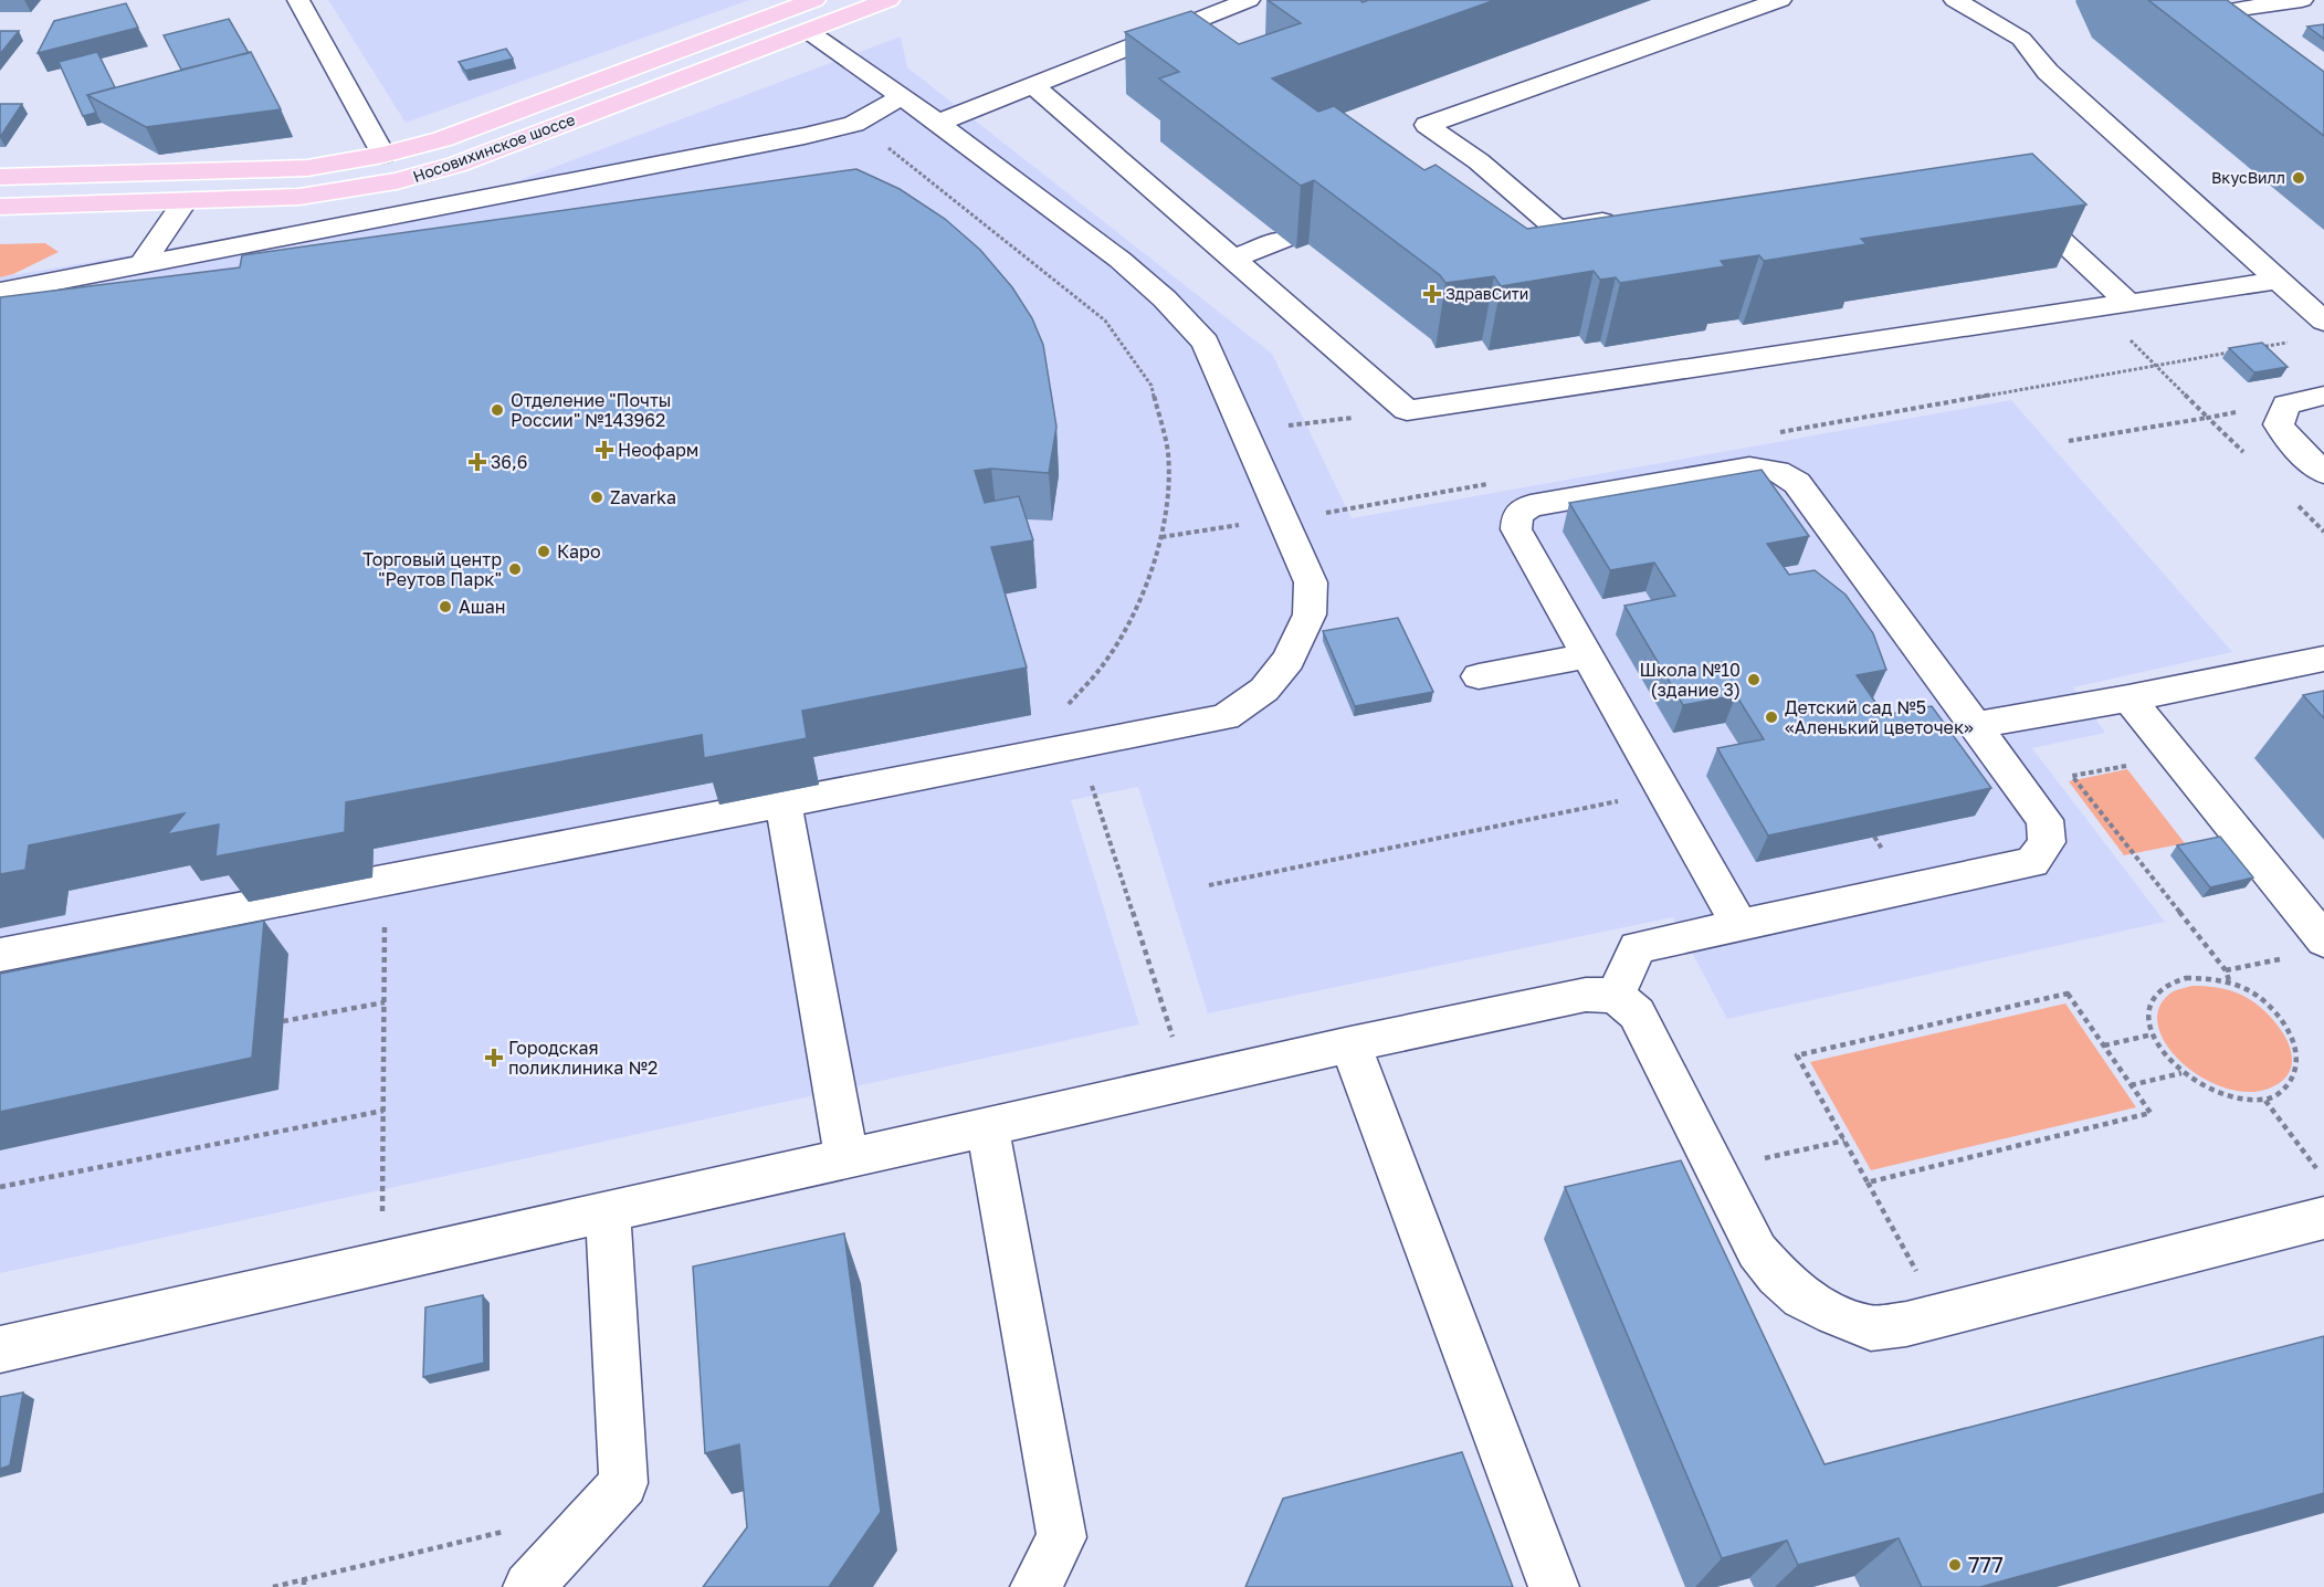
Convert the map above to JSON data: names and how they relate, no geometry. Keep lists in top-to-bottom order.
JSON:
{
  "streets": {
    "main road": ["Носовихинское шоссе"]
  },
  "places": {
    "other": [
      "ВкусВилл",
      "Отделение \"Почты России\" №143962",
      "Zavarka",
      "Каро",
      "Торговый центр \"Реутов Парк\"",
      "Ашан",
      "Школа №10 (здание 3)",
      "Детский сад №5 «Аленький цветочек»",
      "777"
    ],
    "health": [
      "ЗдравСити",
      "Неофарм",
      "36,6",
      "Городская поликлиника №2"
    ]
  }
}
